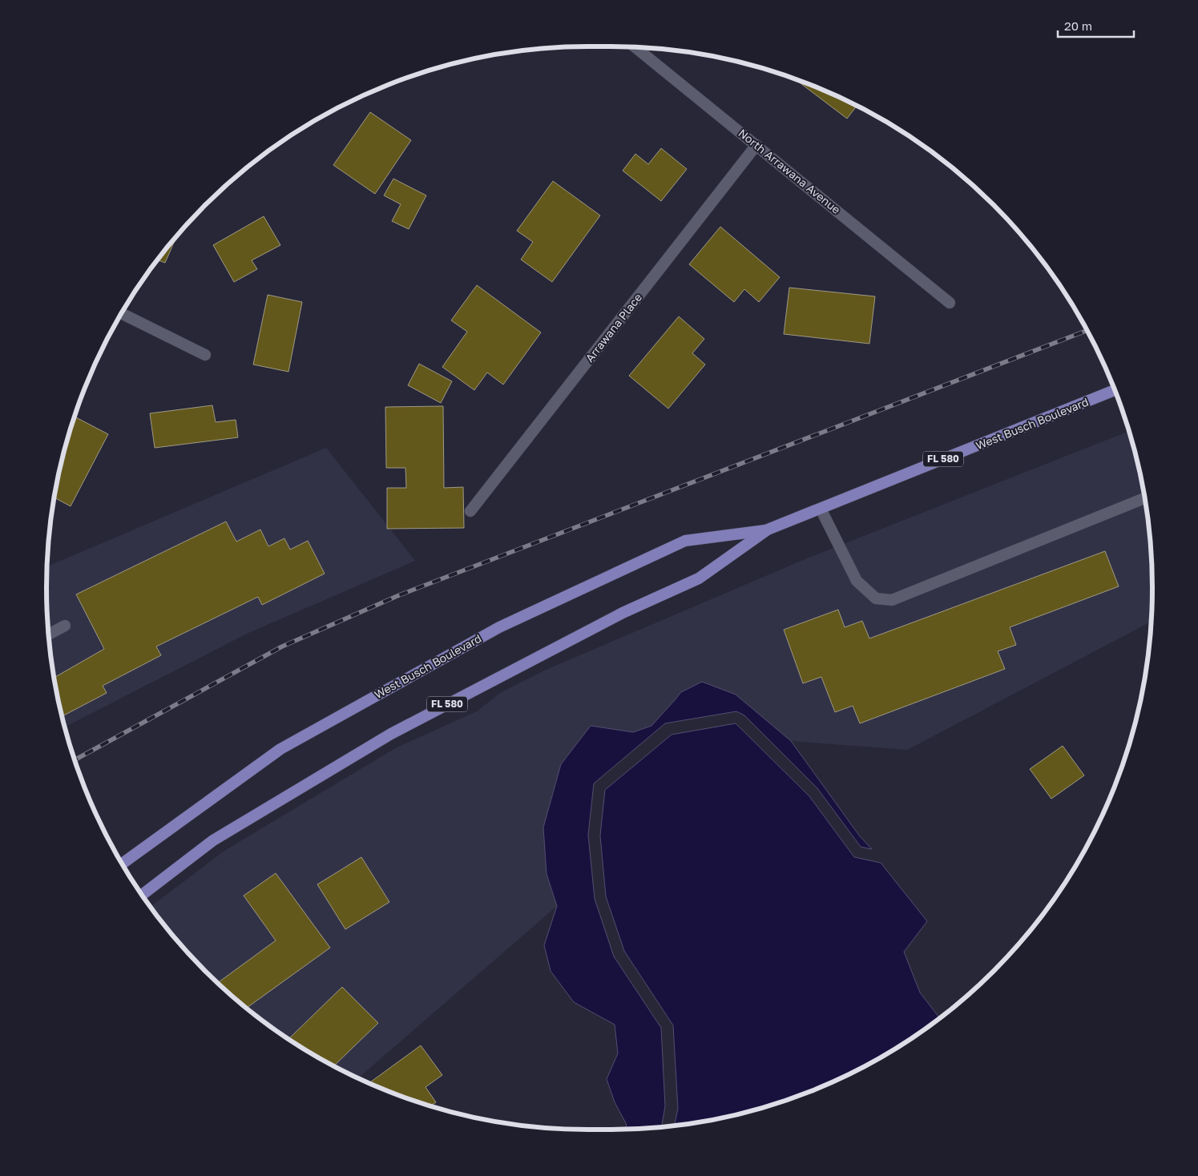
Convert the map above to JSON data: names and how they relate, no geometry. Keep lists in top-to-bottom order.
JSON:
{
  "streets": {
    "main road": ["West Busch Boulevard", "FL 580"],
    "street": ["North Arrawana Avenue", "Arrawana Place"]
  },
  "crossings": [
    ["North Arrawana Avenue", "Arrawana Place"]
  ],
  "scale_bar": "20 m"
}
